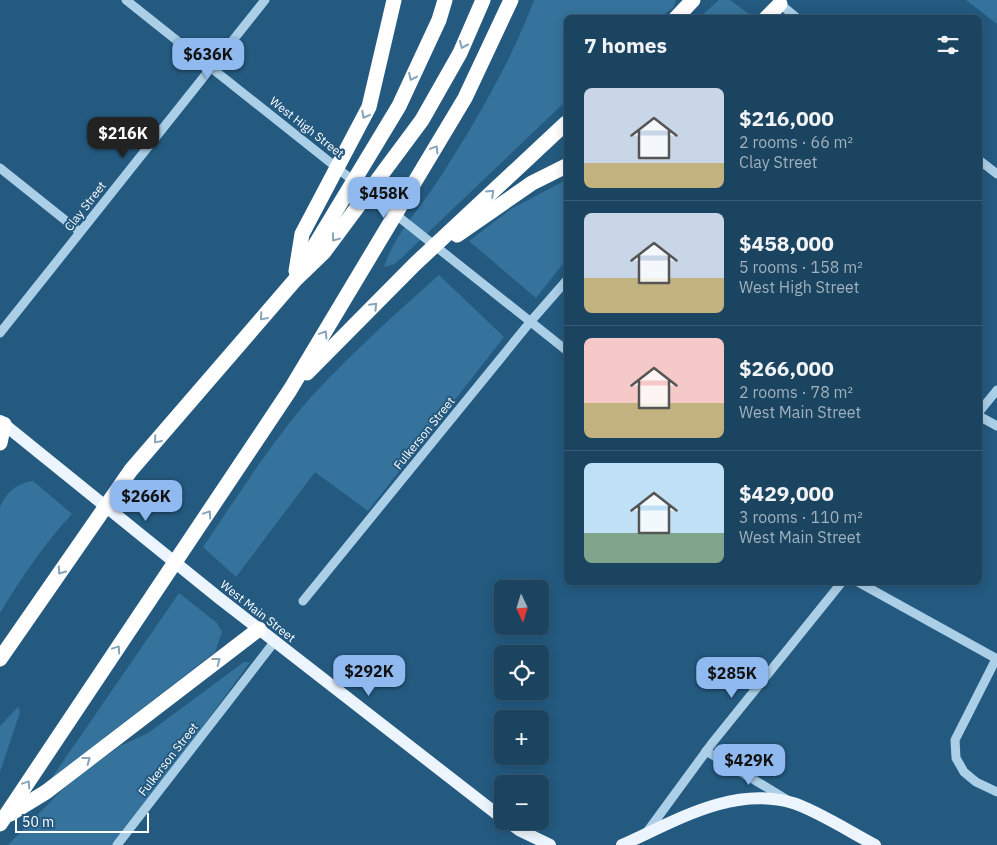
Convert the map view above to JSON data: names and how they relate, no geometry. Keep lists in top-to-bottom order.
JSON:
{
  "streets": {
    "main road": ["West Main Street"],
    "street": ["West High Street", "Clay Street", "Fulkerson Street"]
  },
  "crossings": [
    ["West High Street", "Clay Street"],
    ["West High Street", "Fulkerson Street"],
    ["Fulkerson Street", "West Main Street"]
  ],
  "scale_bar": "50 m",
  "north": "bottom",
  "page": {
    "heading": "7 homes",
    "price": [
      "$636K",
      "$216K",
      "$458K",
      "$266K",
      "$292K",
      "$285K",
      "$429K"
    ],
    "list": [
      {
        "name": "$216,000",
        "note": "2 rooms · 66 m² · Clay Street"
      },
      {
        "name": "$458,000",
        "note": "5 rooms · 158 m² · West High Street"
      },
      {
        "name": "$266,000",
        "note": "2 rooms · 78 m² · West Main Street"
      },
      {
        "name": "$429,000",
        "note": "3 rooms · 110 m² · West Main Street"
      }
    ],
    "map_buttons": ["+", "−"],
    "scale": "50 m"
  }
}
